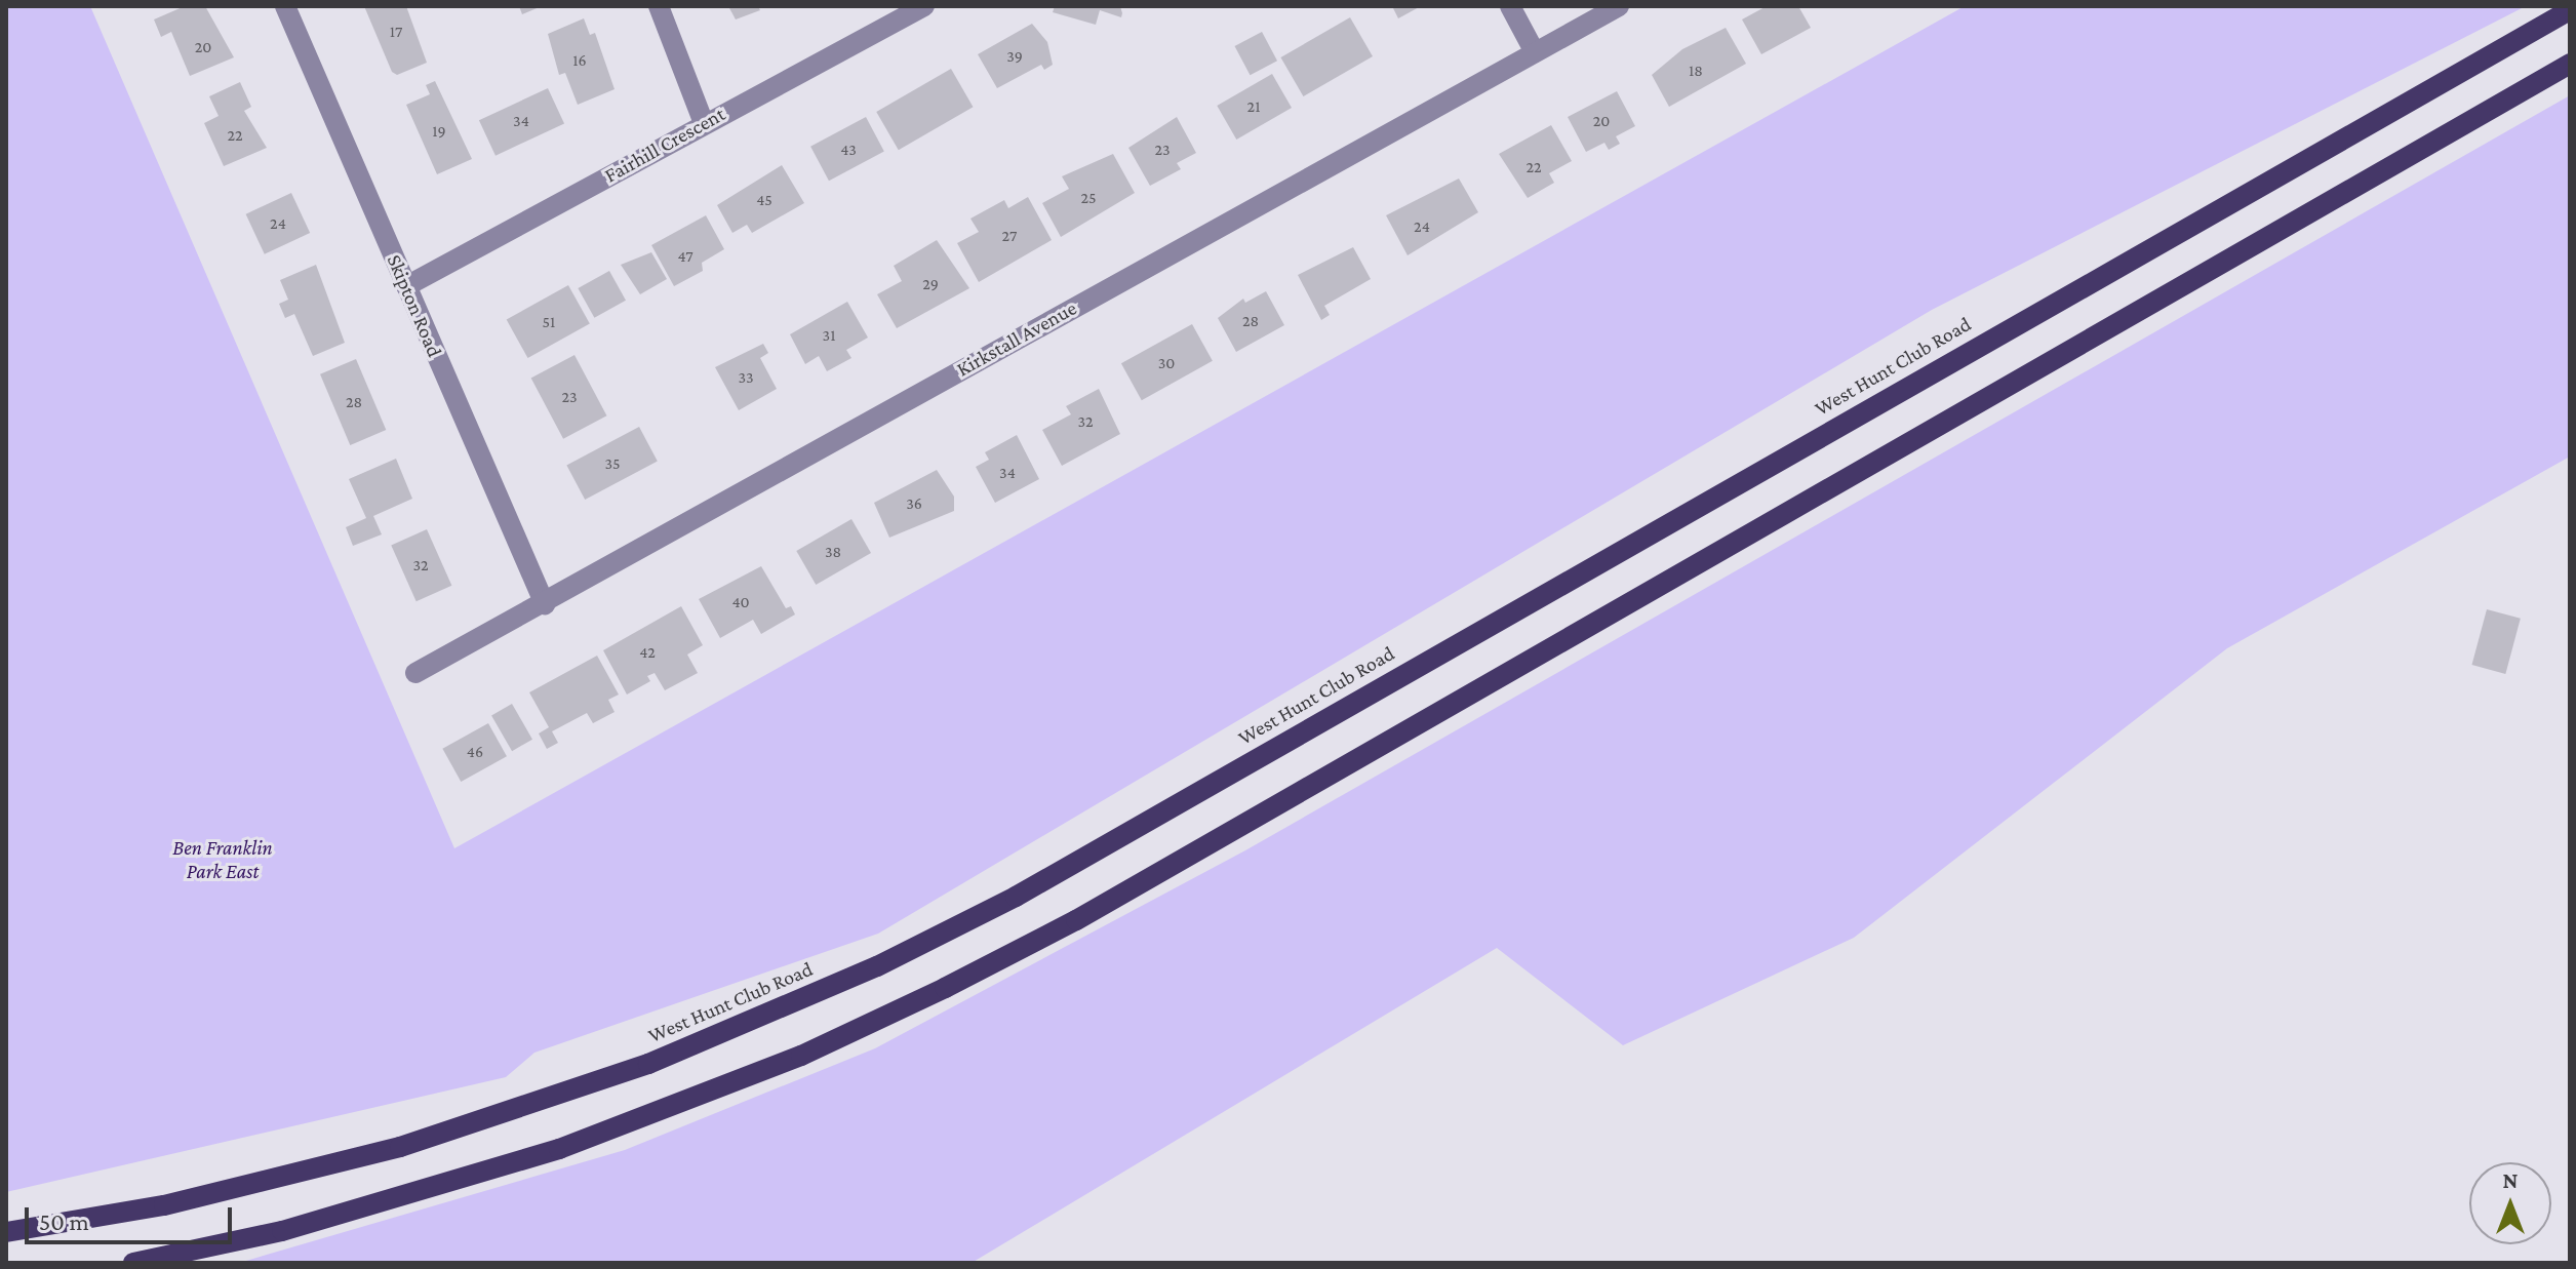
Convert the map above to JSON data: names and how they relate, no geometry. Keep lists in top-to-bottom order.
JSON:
{
  "streets": {
    "main road": ["West Hunt Club Road"],
    "street": ["Fairhill Crescent", "Skipton Road", "Kirkstall Avenue"]
  },
  "crossings": [
    ["Fairhill Crescent", "Skipton Road"],
    ["Skipton Road", "Kirkstall Avenue"]
  ],
  "parks": ["Ben Franklin Park East"],
  "house_numbers": [
    "17",
    "20",
    "39",
    "16",
    "18",
    "21",
    "34",
    "20",
    "19",
    "22",
    "43",
    "23",
    "22",
    "25",
    "45",
    "24",
    "24",
    "27",
    "47",
    "29",
    "28",
    "51",
    "31",
    "30",
    "33",
    "23",
    "28",
    "32",
    "35",
    "34",
    "36",
    "38",
    "32",
    "40",
    "42",
    "46"
  ],
  "scale_bar": "50 m",
  "north": "top"
}
